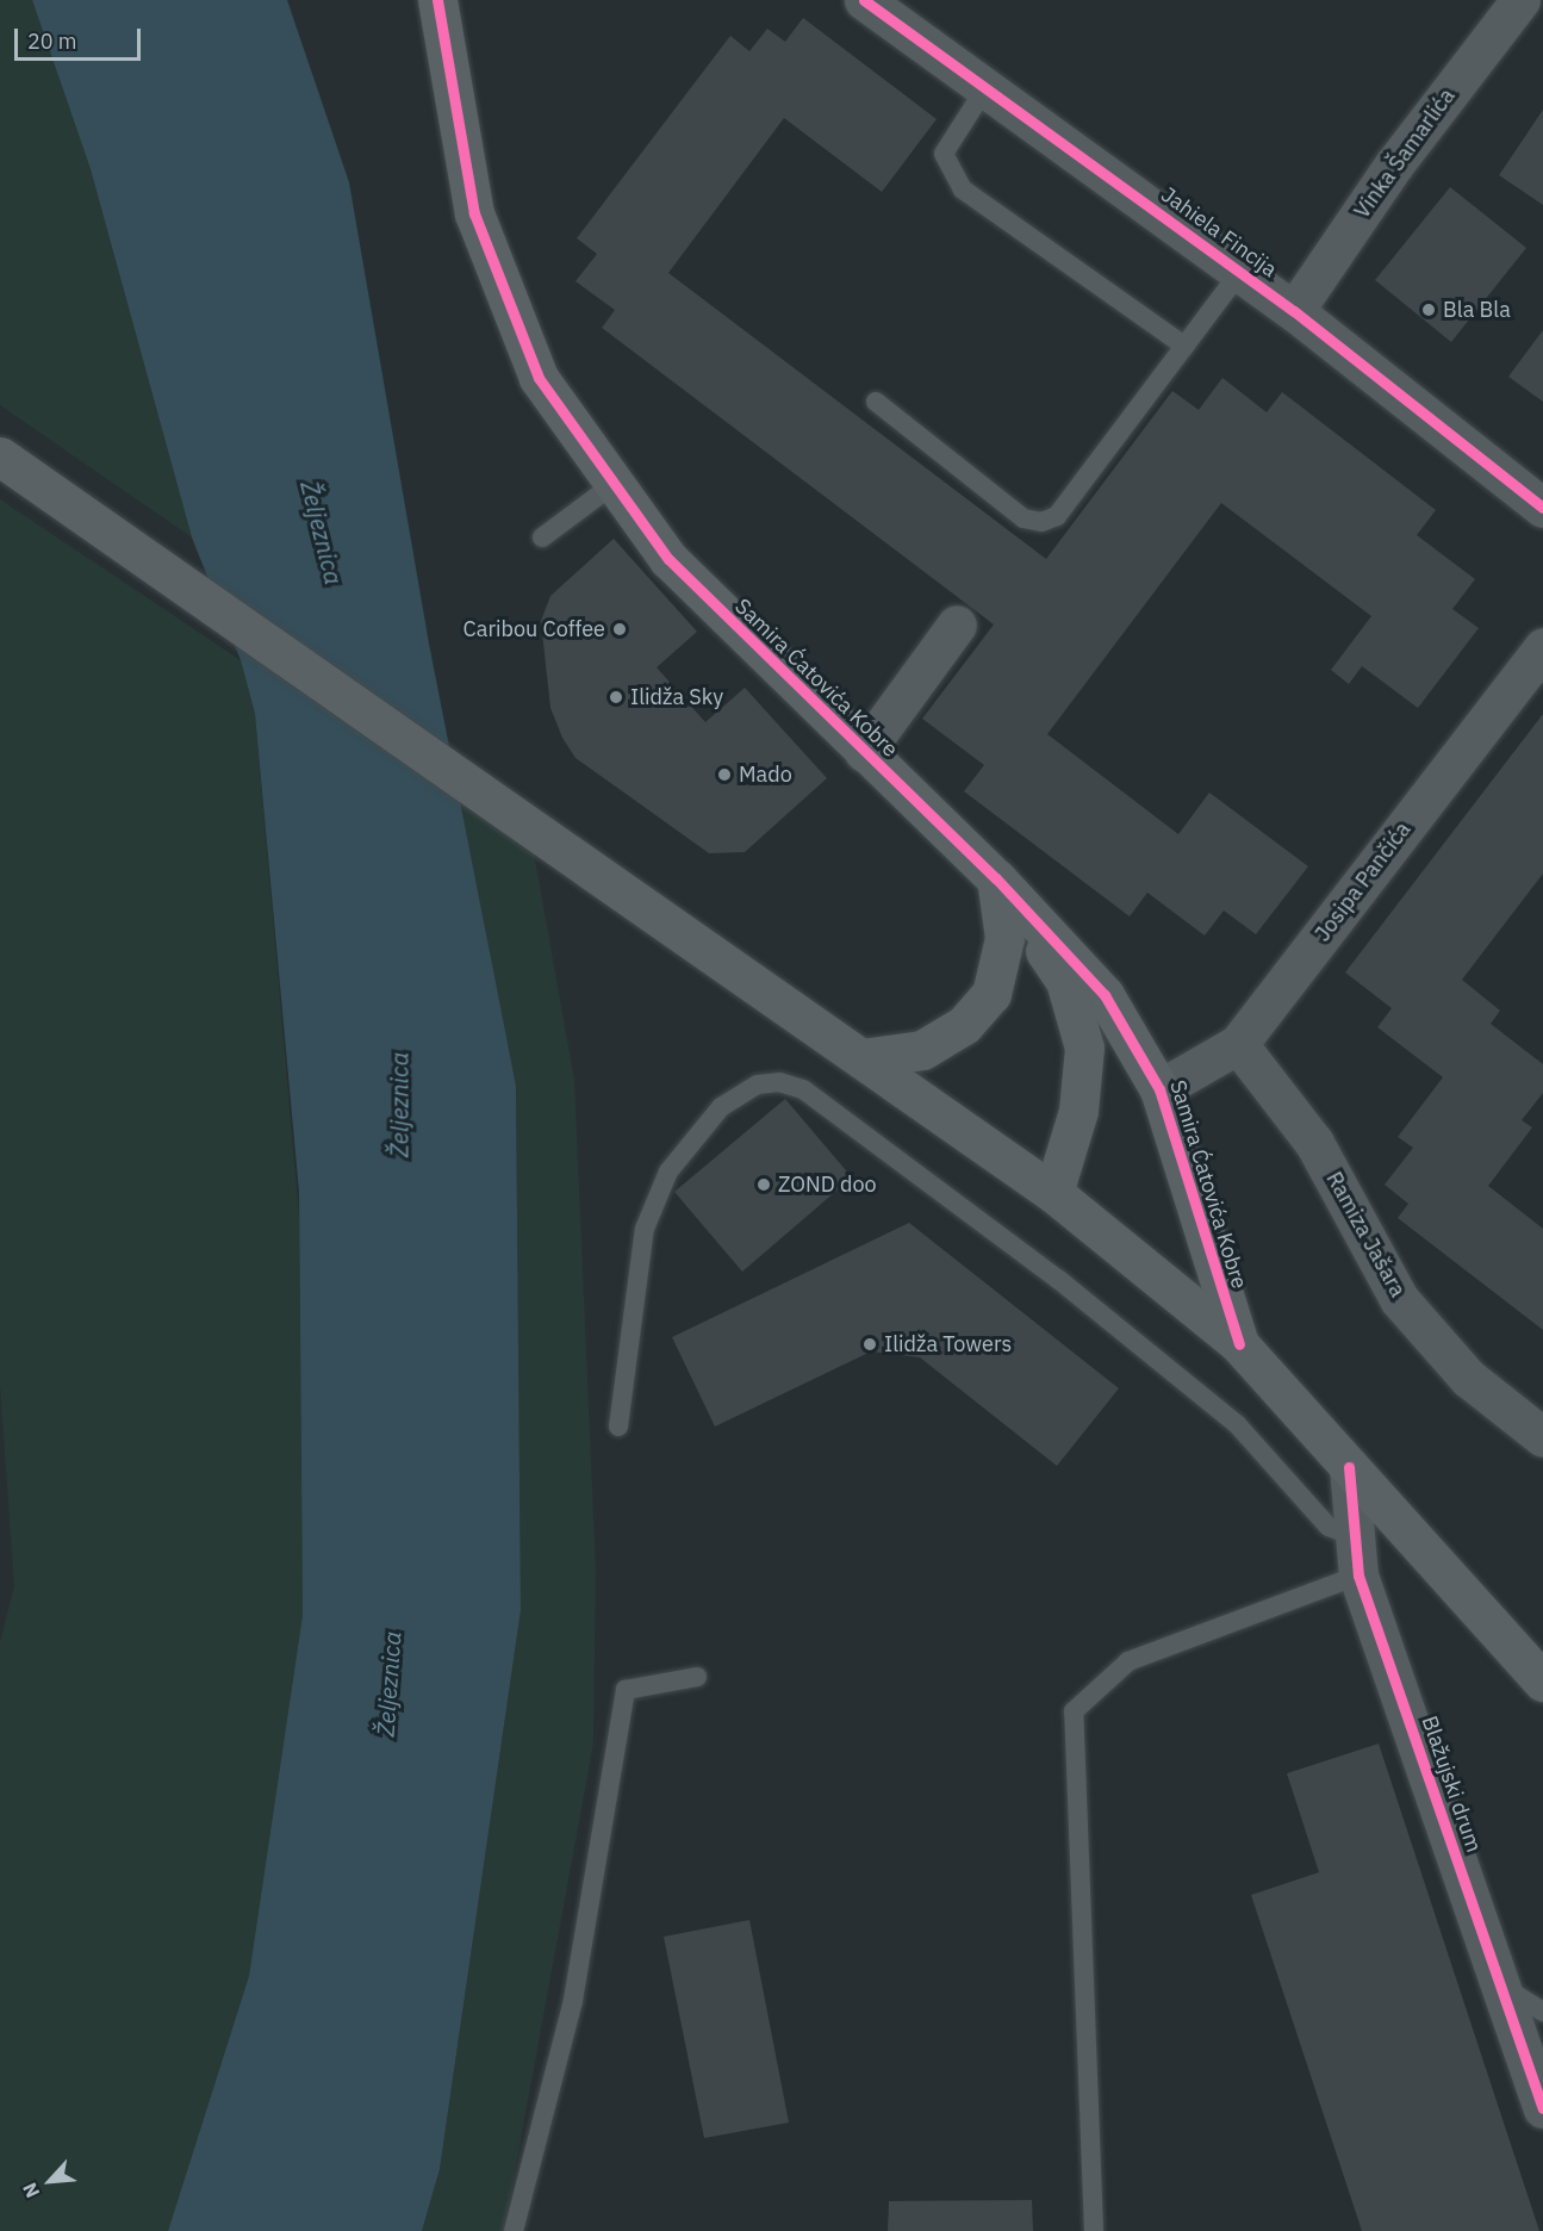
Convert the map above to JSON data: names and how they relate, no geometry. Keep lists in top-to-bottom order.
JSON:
{
  "streets": {
    "main road": ["Samira Ćatovića Kobre"],
    "street": [
      "Vinka Šamarlića",
      "Jahiela Fincija",
      "Josipa Pančića",
      "Ramiza Jašara",
      "Blažujski drum"
    ]
  },
  "crossings": [
    ["Vinka Šamarlića", "Jahiela Fincija"],
    ["Samira Ćatovića Kobre", "Josipa Pančića"],
    ["Samira Ćatovića Kobre", "Blažujski drum"],
    ["Josipa Pančića", "Ramiza Jašara"]
  ],
  "water": ["Željeznica"],
  "places": [
    "Bla Bla",
    "Caribou Coffee",
    "Ilidža Sky",
    "Mado",
    "ZOND doo",
    "Ilidža Towers"
  ],
  "scale_bar": "20 m",
  "north": "bottom left"
}
